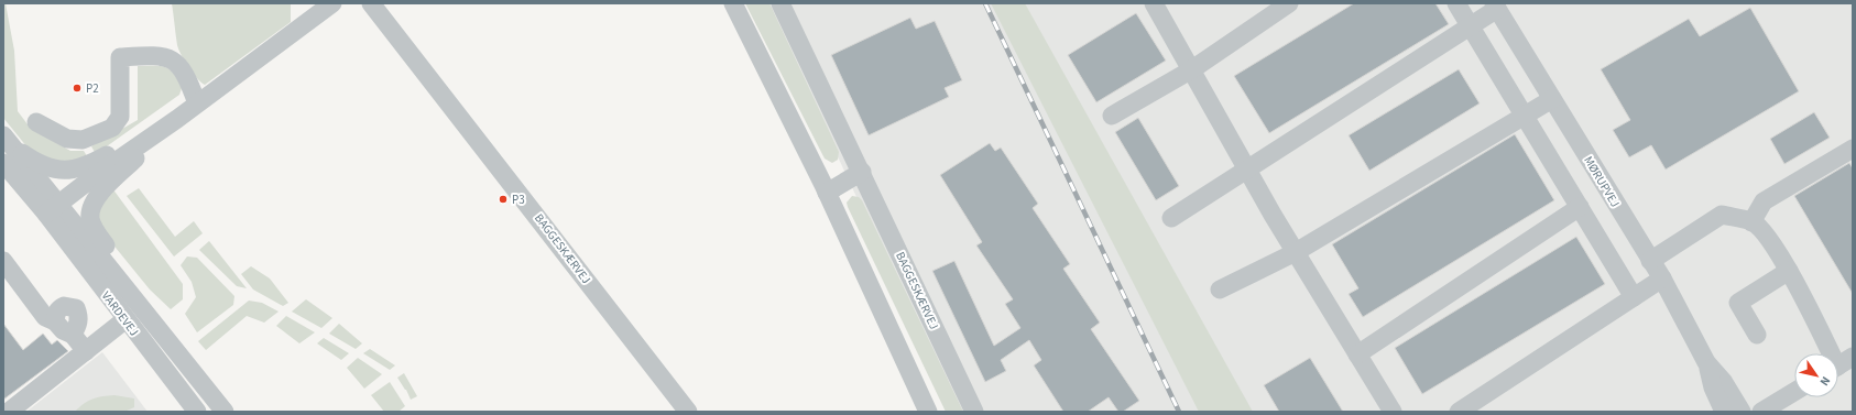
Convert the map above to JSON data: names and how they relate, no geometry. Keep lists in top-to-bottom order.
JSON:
{
  "streets": {
    "street": ["MØRUPVEJ", "BAGGESKÆRVEJ", "VARDEVEJ"]
  },
  "places": ["P2", "P3"],
  "north": "bottom right"
}
